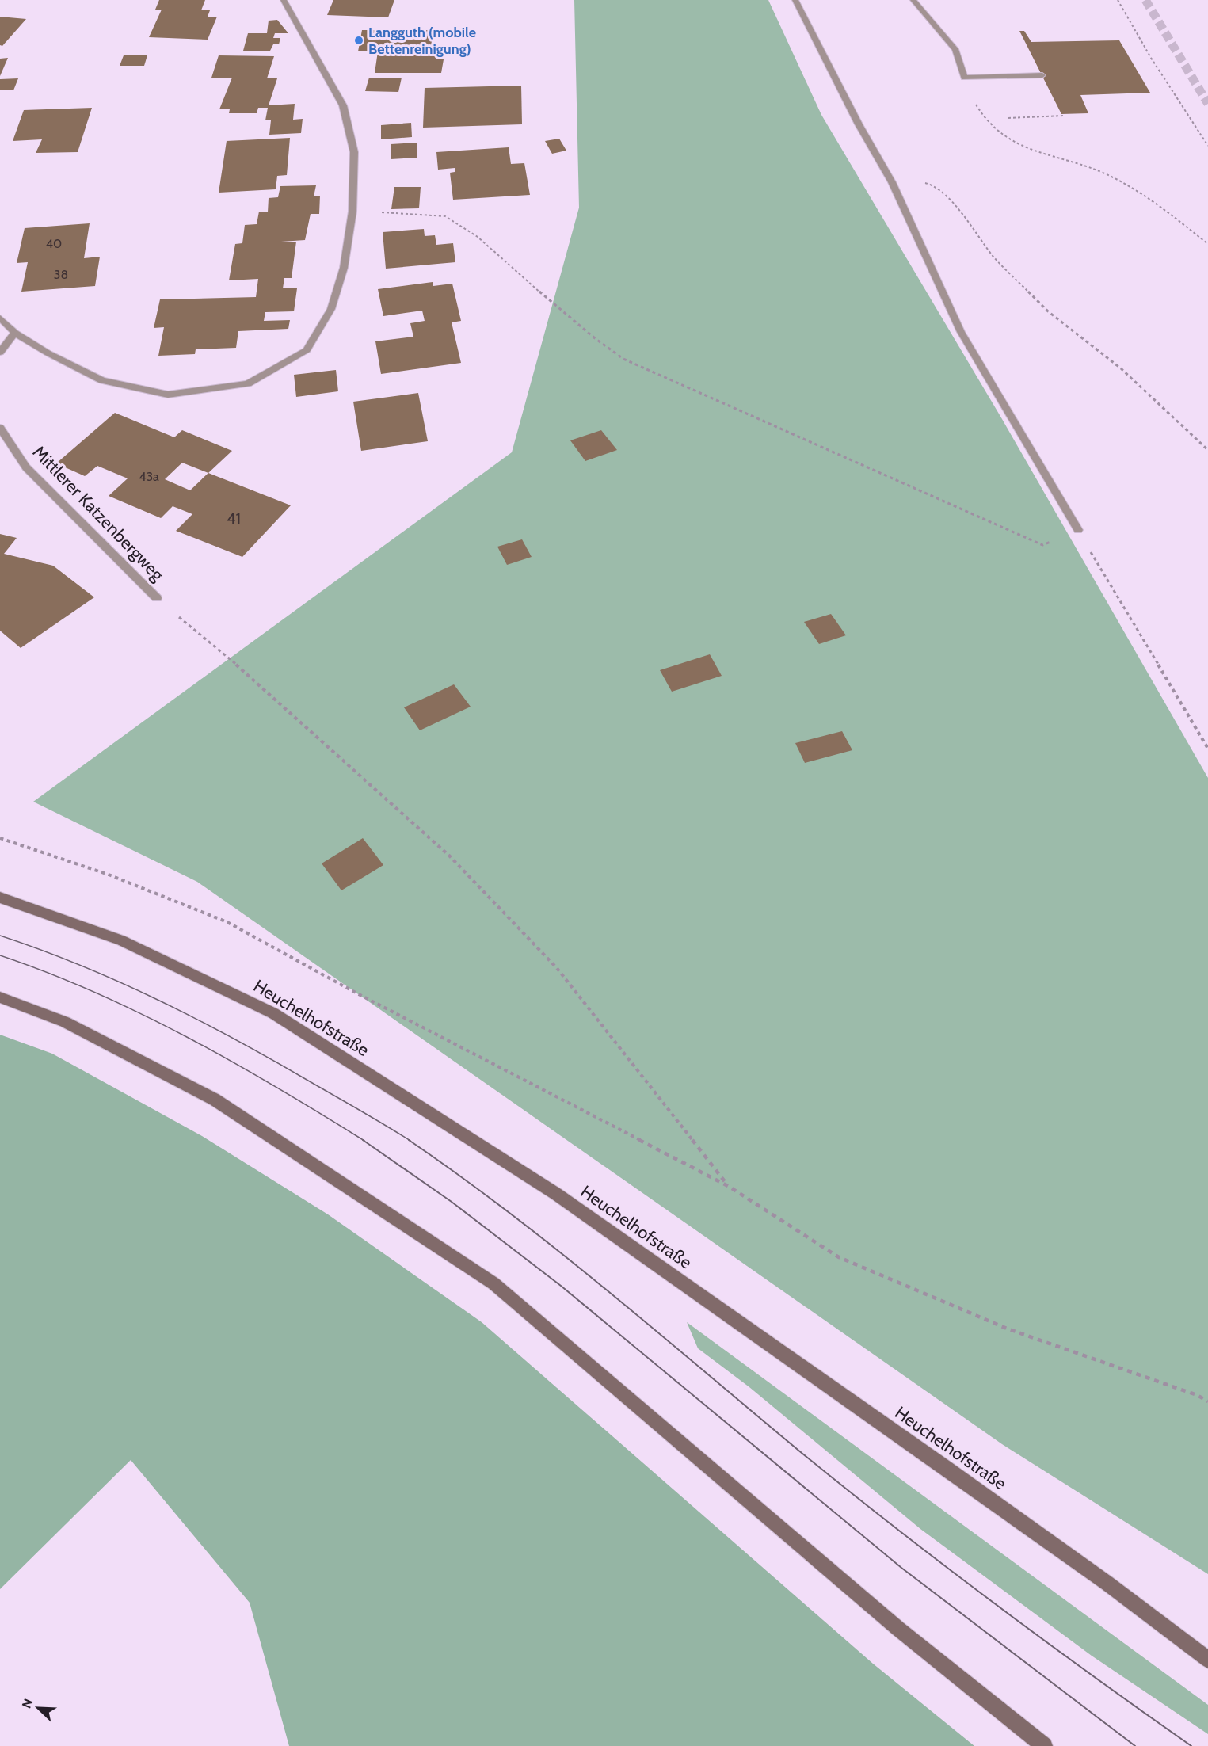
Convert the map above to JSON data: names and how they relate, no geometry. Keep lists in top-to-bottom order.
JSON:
{
  "streets": {
    "main road": ["Heuchelhofstraße"],
    "street": ["Mittlerer Katzenbergweg"]
  },
  "places": ["Langguth (mobile Bettenreinigung)"],
  "house_numbers": [
    "40",
    "38",
    "43a",
    "41"
  ],
  "north": "top left"
}
